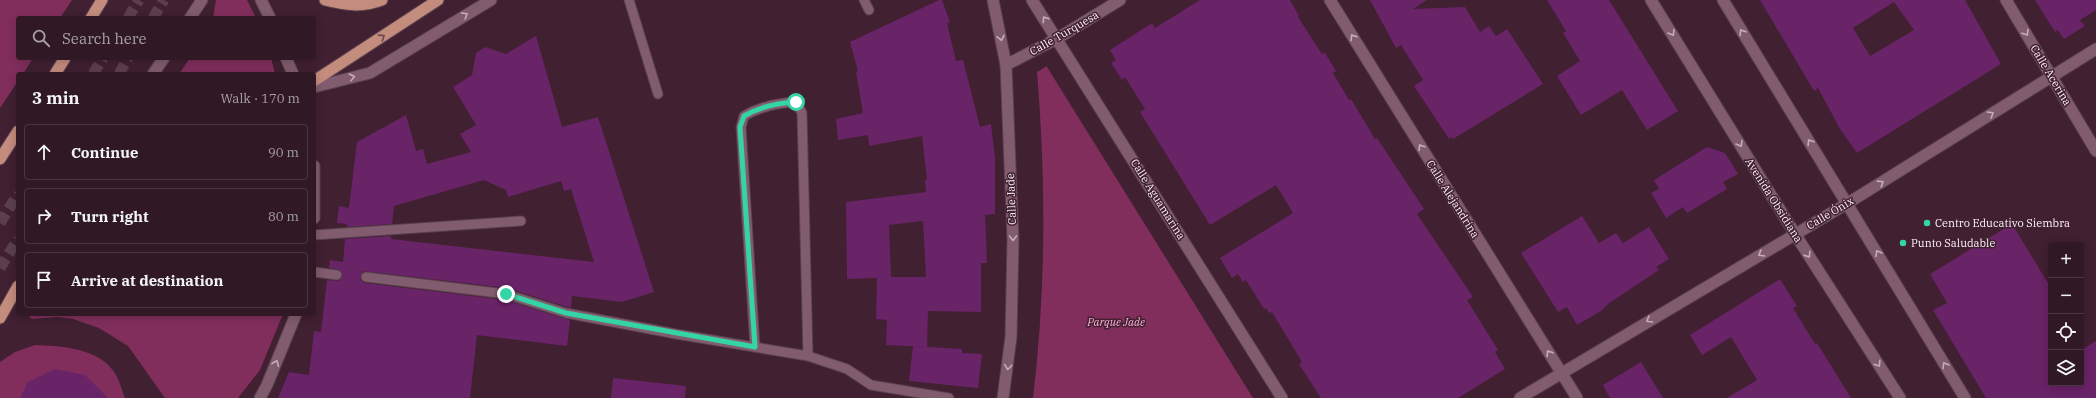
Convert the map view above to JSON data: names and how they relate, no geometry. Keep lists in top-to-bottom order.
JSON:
{
  "streets": {
    "street": [
      "Calle Turquesa",
      "Calle Acerina",
      "Calle Jade",
      "Calle Aguamarina",
      "Calle Alejandrina",
      "Avenida Obsidiana",
      "Calle Ónix"
    ]
  },
  "crossings": [
    ["Calle Turquesa", "Calle Jade"],
    ["Calle Turquesa", "Calle Aguamarina"],
    ["Calle Acerina", "Calle Ónix"],
    ["Calle Alejandrina", "Calle Ónix"],
    ["Avenida Obsidiana", "Calle Ónix"]
  ],
  "one_way": ["Calle Acerina", "Calle Jade", "Calle Alejandrina"],
  "parks": ["Parque Jade"],
  "places": ["Centro Educativo Siembra", "Punto Saludable"],
  "page": {
    "search": "Search here",
    "heading": ["3 min", "Walk · 170 m"],
    "list": [
      ["Continue", "90 m"],
      ["Turn right", "80 m"],
      "Arrive at destination"
    ],
    "map_buttons": ["+", "−"]
  }
}
